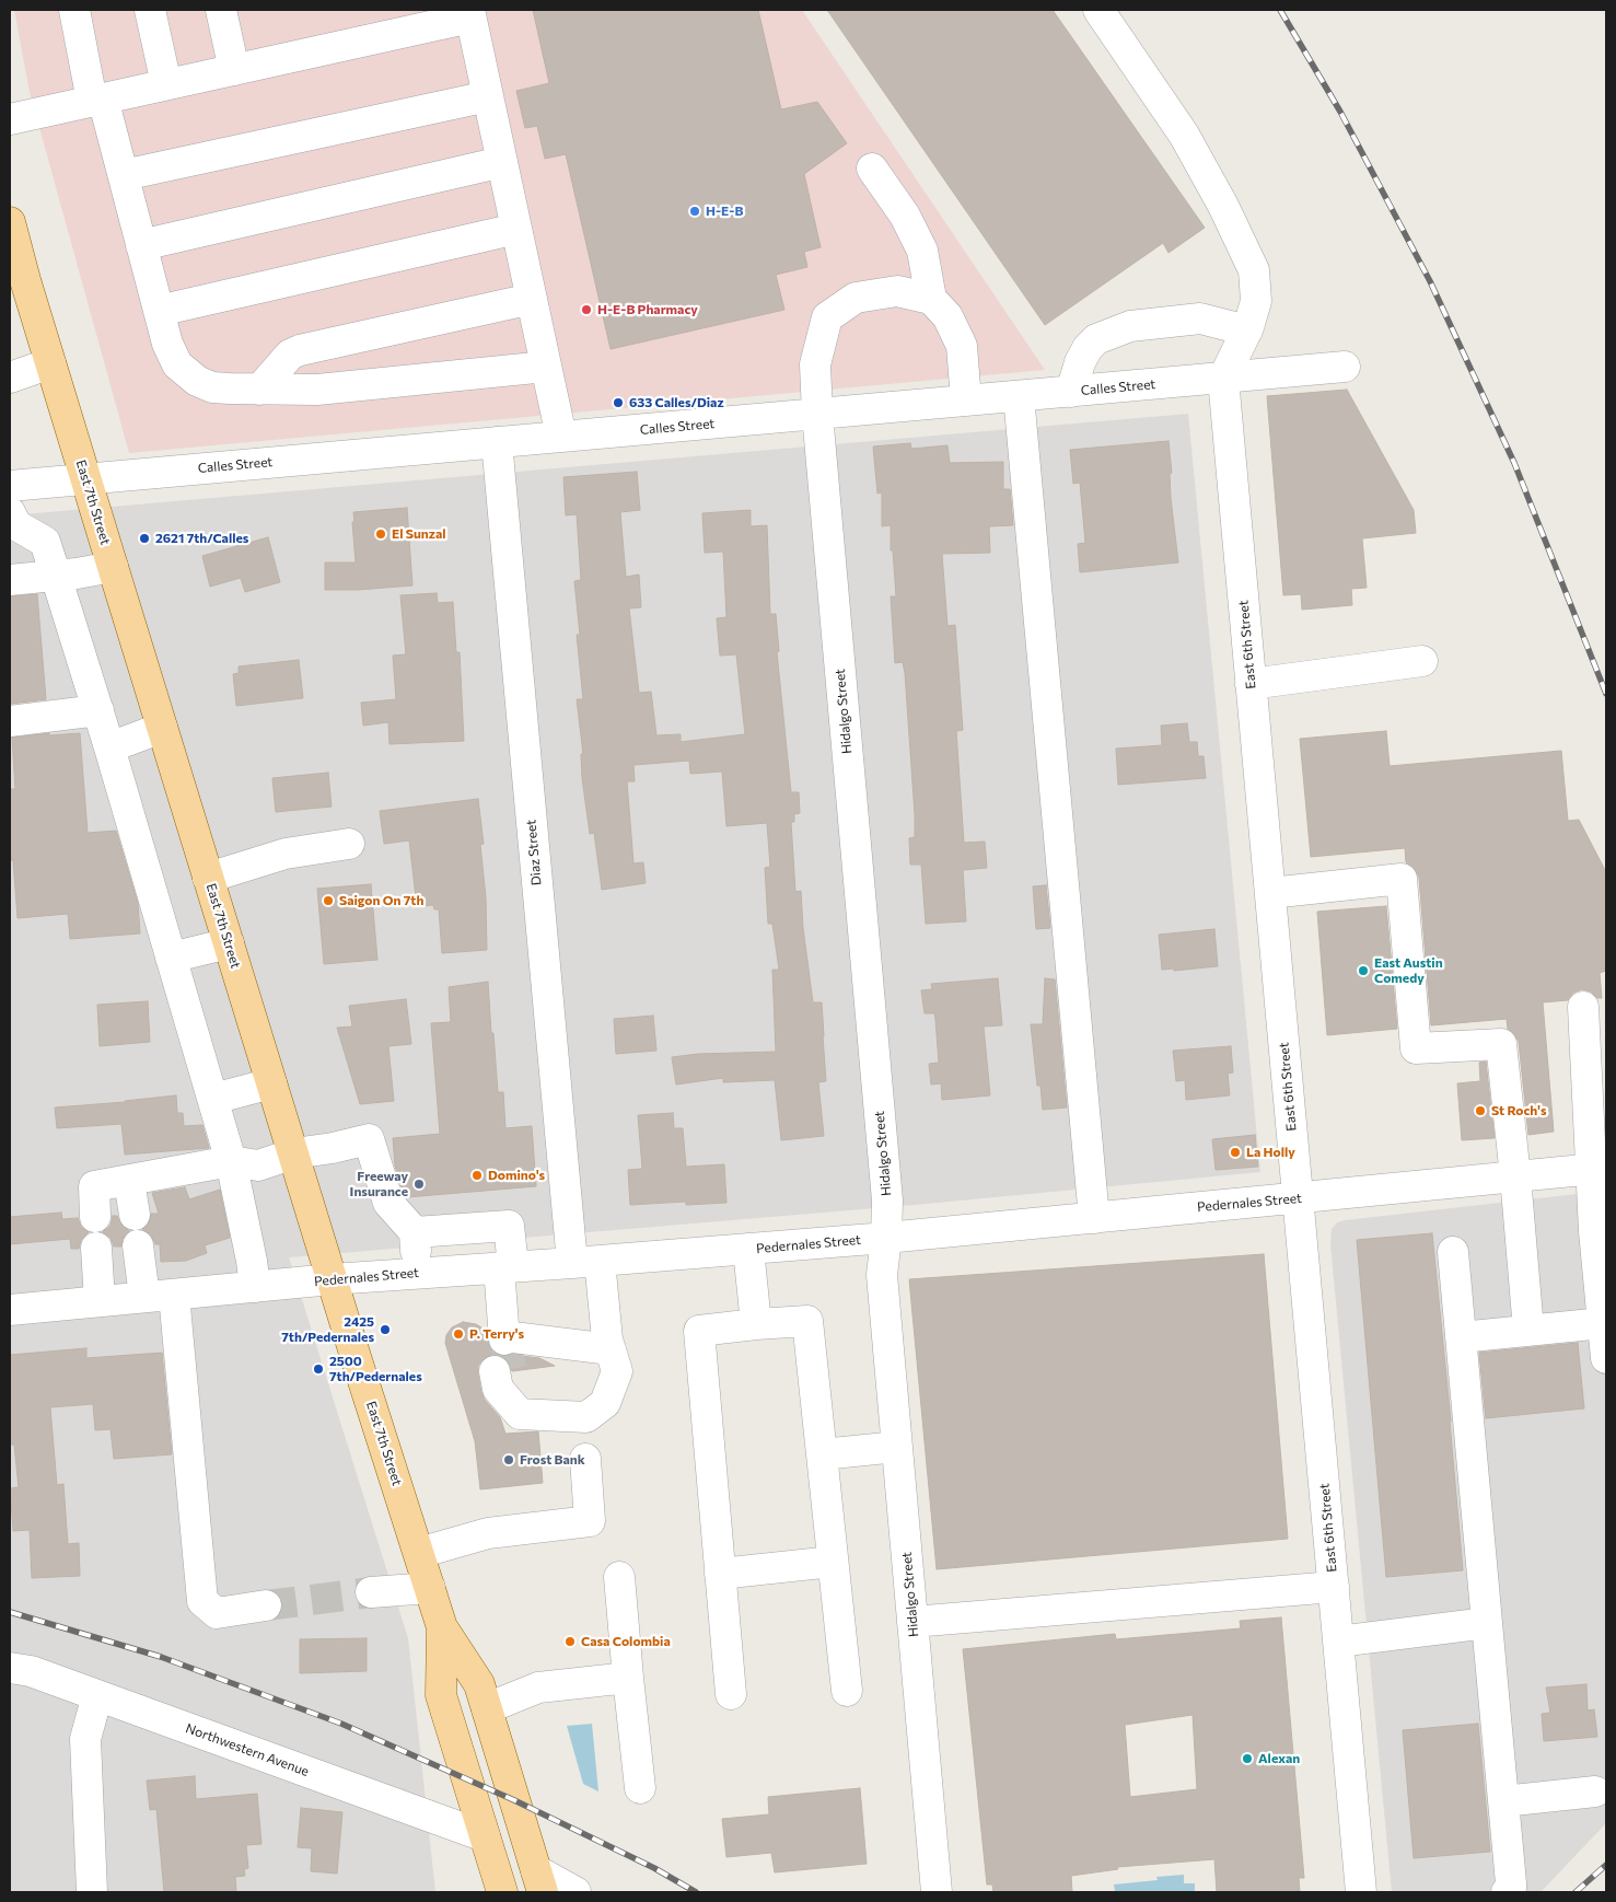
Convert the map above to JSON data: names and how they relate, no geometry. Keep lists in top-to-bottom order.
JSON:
{
  "streets": {
    "main road": ["East 7th Street"],
    "street": [
      "Calles Street",
      "East 6th Street",
      "Hidalgo Street",
      "Diaz Street",
      "Pedernales Street",
      "Northwestern Avenue"
    ]
  },
  "crossings": [
    ["Calles Street", "East 7th Street"],
    ["Calles Street", "East 6th Street"],
    ["Calles Street", "Hidalgo Street"],
    ["Calles Street", "Diaz Street"],
    ["East 7th Street", "Pedernales Street"],
    ["East 7th Street", "Northwestern Avenue"],
    ["East 6th Street", "Pedernales Street"],
    ["Hidalgo Street", "Pedernales Street"],
    ["Diaz Street", "Pedernales Street"]
  ],
  "places": [
    "H-E-B",
    "H-E-B Pharmacy",
    "633 Calles/Diaz",
    "El Sunzal",
    "2621 7th/Calles",
    "Saigon On 7th",
    "East Austin Comedy",
    "St Roch's",
    "La Holly",
    "Domino's",
    "Freeway Insurance",
    "2425 7th/Pedernales",
    "P. Terry's",
    "2500 7th/Pedernales",
    "Frost Bank",
    "Casa Colombia",
    "Alexan"
  ]
}
